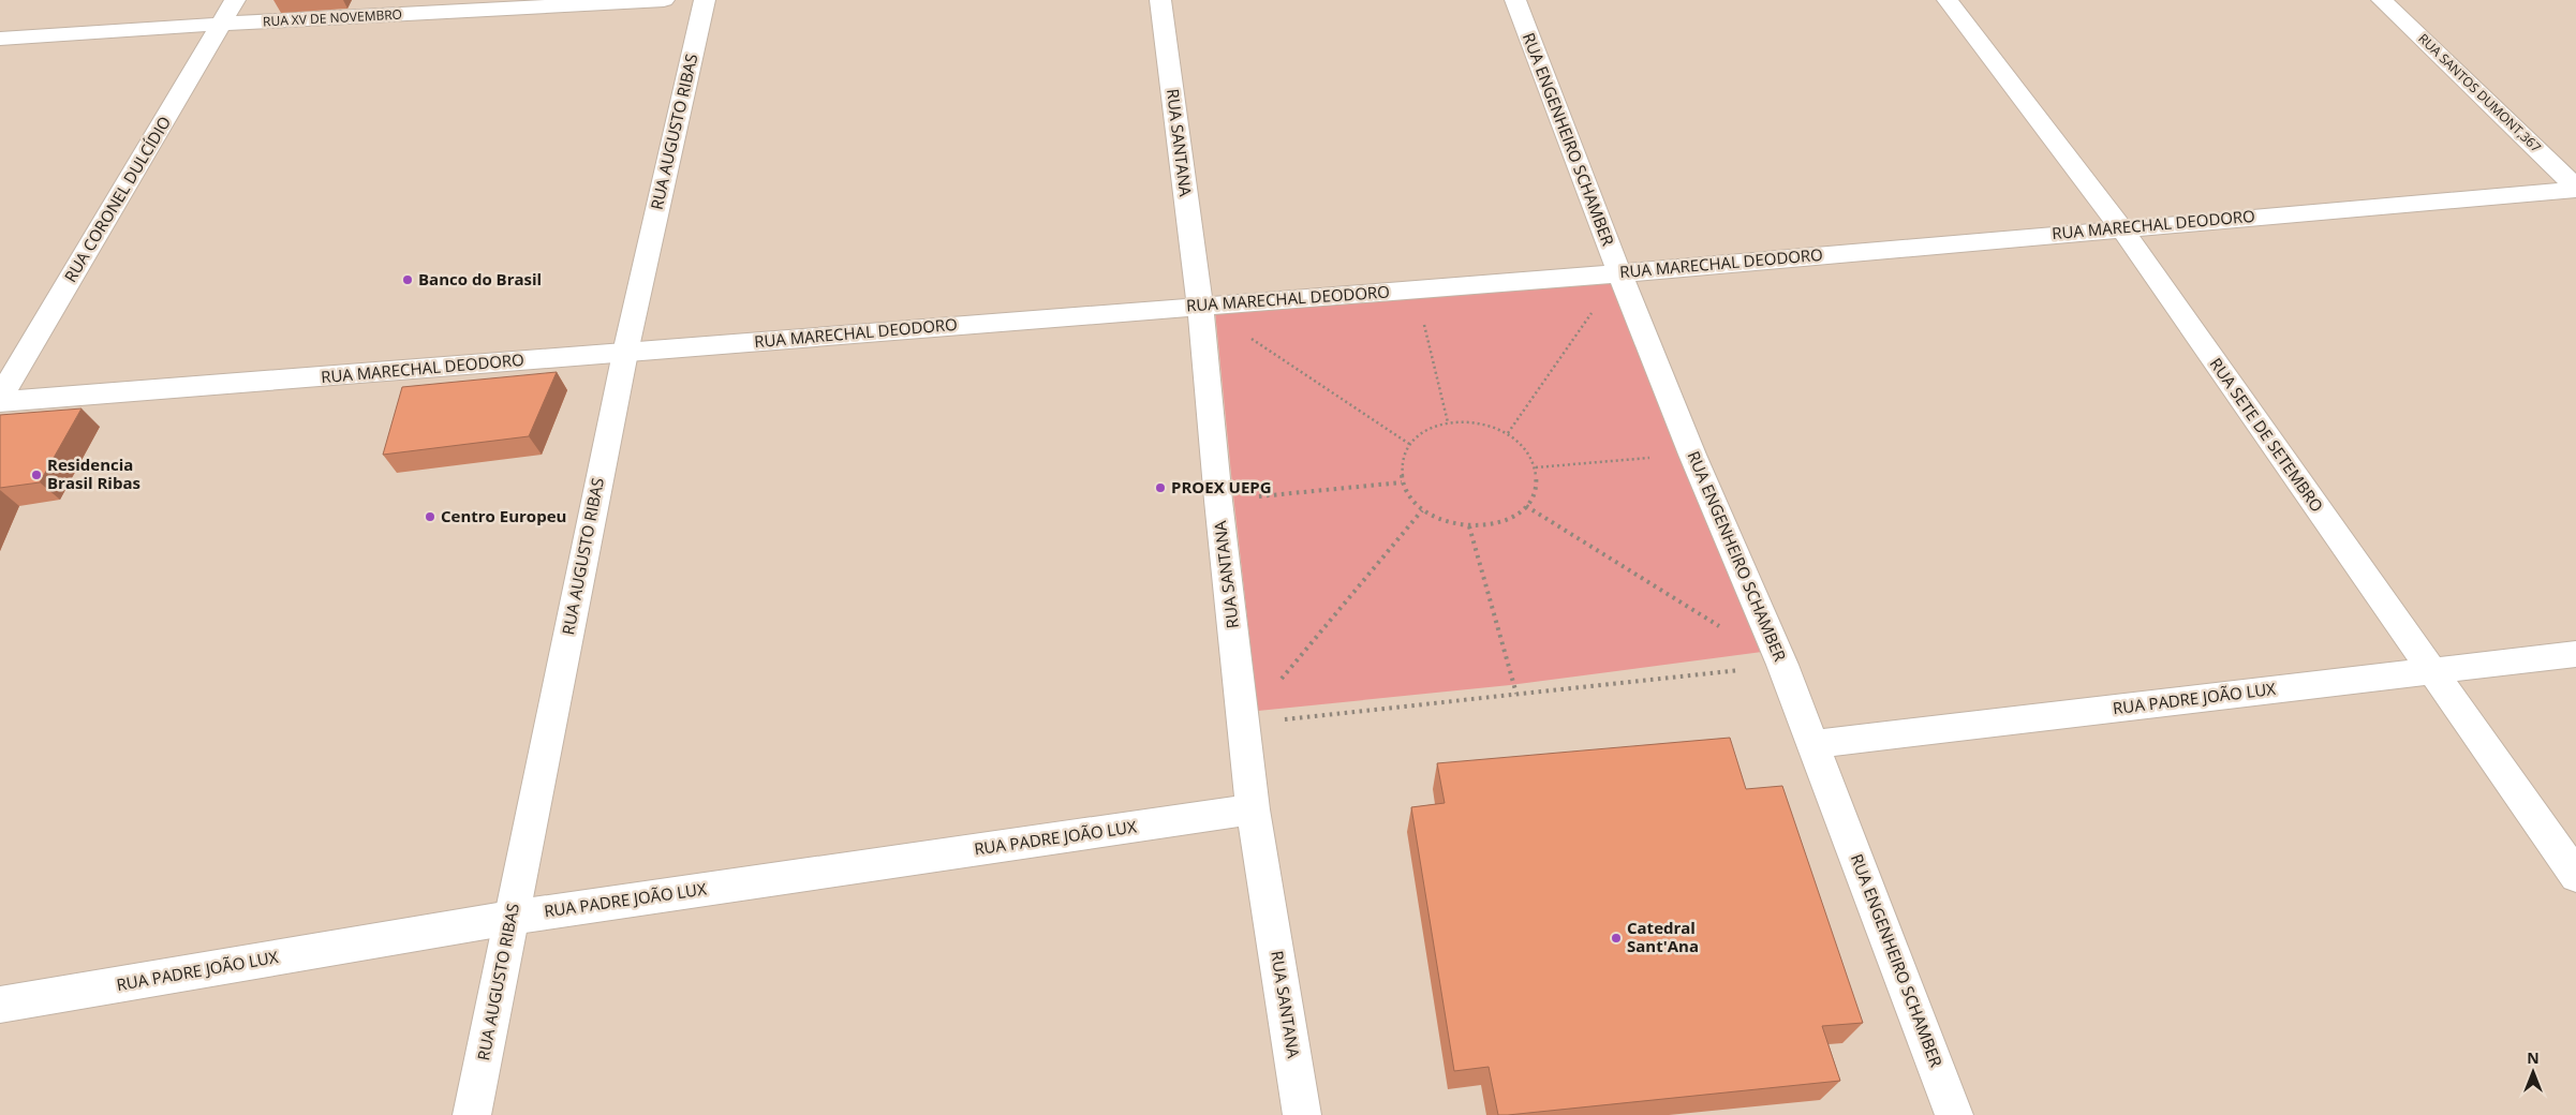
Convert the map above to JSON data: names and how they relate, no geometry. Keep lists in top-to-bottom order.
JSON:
{
  "streets": {
    "street": [
      "RUA XV DE NOVEMBRO",
      "RUA SANTOS DUMONT,367",
      "RUA AUGUSTO RIBAS",
      "RUA ENGENHEIRO SCHAMBER",
      "RUA SANTANA",
      "RUA CORONEL DULCÍDIO",
      "RUA MARECHAL DEODORO",
      "RUA SETE DE SETEMBRO",
      "RUA PADRE JOÃO LUX"
    ]
  },
  "crossings": [
    ["RUA XV DE NOVEMBRO", "RUA CORONEL DULCÍDIO"],
    ["RUA SANTOS DUMONT,367", "RUA MARECHAL DEODORO"],
    ["RUA AUGUSTO RIBAS", "RUA MARECHAL DEODORO"],
    ["RUA AUGUSTO RIBAS", "RUA PADRE JOÃO LUX"],
    ["RUA ENGENHEIRO SCHAMBER", "RUA MARECHAL DEODORO"],
    ["RUA ENGENHEIRO SCHAMBER", "RUA PADRE JOÃO LUX"],
    ["RUA SANTANA", "RUA MARECHAL DEODORO"],
    ["RUA SANTANA", "RUA PADRE JOÃO LUX"],
    ["RUA MARECHAL DEODORO", "RUA SETE DE SETEMBRO"],
    ["RUA SETE DE SETEMBRO", "RUA PADRE JOÃO LUX"]
  ],
  "places": [
    "Banco do Brasil",
    "Residencia Brasil Ribas",
    "PROEX UEPG",
    "Centro Europeu",
    "Catedral Sant'Ana"
  ],
  "north": "top"
}
